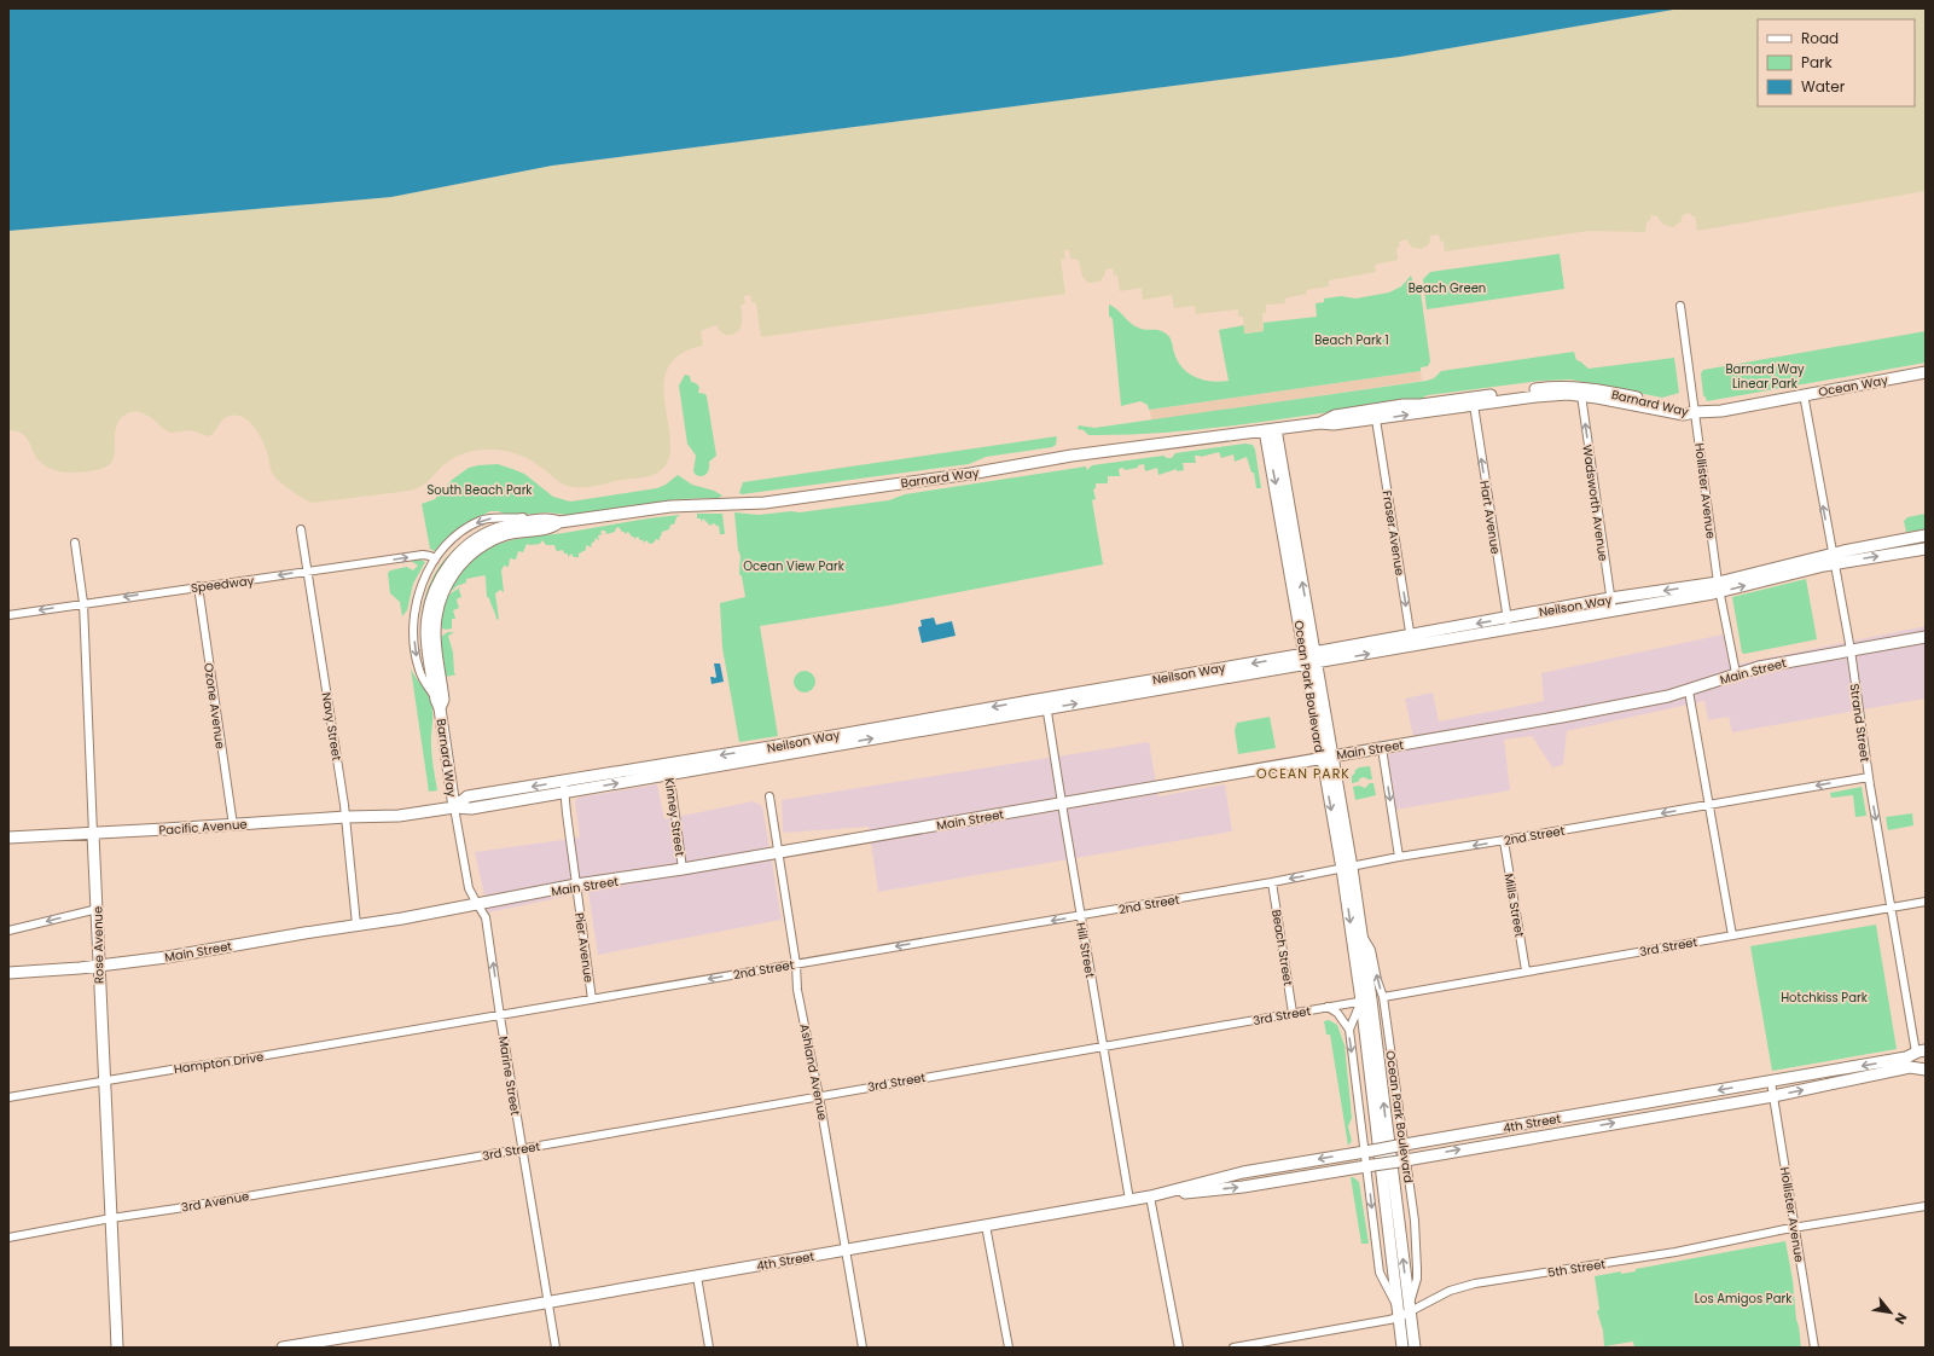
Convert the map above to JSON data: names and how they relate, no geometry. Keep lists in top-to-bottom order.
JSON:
{
  "streets": {
    "street": [
      "Ocean Way",
      "Barnard Way",
      "Hollister Avenue",
      "Wadsworth Avenue",
      "Hart Avenue",
      "Fraser Avenue",
      "Speedway",
      "Neilson Way",
      "Main Street",
      "Ocean Park Boulevard",
      "Ozone Avenue",
      "Strand Street",
      "Navy Street",
      "Kinney Street",
      "Pacific Avenue",
      "2nd Street",
      "Mills Street",
      "Rose Avenue",
      "3rd Street",
      "Pier Avenue",
      "Beach Street",
      "Hill Street",
      "Hampton Drive",
      "Ashland Avenue",
      "Marine Street",
      "4th Street",
      "3rd Avenue",
      "5th Street"
    ]
  },
  "crossings": [
    ["Ocean Way", "Barnard Way"],
    ["Ocean Way", "Hollister Avenue"],
    ["Ocean Way", "Strand Street"],
    ["Barnard Way", "Hollister Avenue"],
    ["Barnard Way", "Wadsworth Avenue"],
    ["Barnard Way", "Hart Avenue"],
    ["Barnard Way", "Fraser Avenue"],
    ["Barnard Way", "Speedway"],
    ["Barnard Way", "Neilson Way"],
    ["Barnard Way", "Ocean Park Boulevard"],
    ["Barnard Way", "Marine Street"],
    ["Hollister Avenue", "Neilson Way"],
    ["Hollister Avenue", "Main Street"],
    ["Hollister Avenue", "4th Street"],
    ["Hollister Avenue", "5th Street"],
    ["Wadsworth Avenue", "Neilson Way"],
    ["Hart Avenue", "Neilson Way"],
    ["Fraser Avenue", "Neilson Way"],
    ["Speedway", "Ozone Avenue"],
    ["Speedway", "Navy Street"],
    ["Speedway", "Rose Avenue"],
    ["Neilson Way", "Ocean Park Boulevard"],
    ["Neilson Way", "Strand Street"],
    ["Neilson Way", "Kinney Street"],
    ["Neilson Way", "Pacific Avenue"],
    ["Neilson Way", "Pier Avenue"],
    ["Neilson Way", "Hill Street"],
    ["Neilson Way", "Marine Street"],
    ["Main Street", "Ocean Park Boulevard"],
    ["Main Street", "Strand Street"],
    ["Main Street", "Navy Street"],
    ["Main Street", "Kinney Street"],
    ["Main Street", "Rose Avenue"],
    ["Main Street", "Pier Avenue"],
    ["Main Street", "Hill Street"],
    ["Main Street", "Ashland Avenue"],
    ["Main Street", "Marine Street"],
    ["Ocean Park Boulevard", "2nd Street"],
    ["Ocean Park Boulevard", "3rd Street"],
    ["Ocean Park Boulevard", "4th Street"],
    ["Ocean Park Boulevard", "5th Street"],
    ["Ozone Avenue", "Pacific Avenue"],
    ["Strand Street", "2nd Street"],
    ["Strand Street", "3rd Street"],
    ["Strand Street", "4th Street"],
    ["Navy Street", "Pacific Avenue"],
    ["Pacific Avenue", "Rose Avenue"],
    ["2nd Street", "Mills Street"],
    ["2nd Street", "Pier Avenue"],
    ["2nd Street", "Beach Street"],
    ["2nd Street", "Hill Street"],
    ["2nd Street", "Hampton Drive"],
    ["2nd Street", "Ashland Avenue"],
    ["2nd Street", "Marine Street"],
    ["Mills Street", "3rd Street"],
    ["Rose Avenue", "Hampton Drive"],
    ["Rose Avenue", "3rd Avenue"],
    ["3rd Street", "Beach Street"],
    ["3rd Street", "Hill Street"],
    ["3rd Street", "Ashland Avenue"],
    ["3rd Street", "Marine Street"],
    ["3rd Street", "3rd Avenue"],
    ["Hill Street", "4th Street"],
    ["Ashland Avenue", "4th Street"],
    ["Marine Street", "4th Street"]
  ],
  "one_way": [
    "Wadsworth Avenue",
    "Hart Avenue",
    "Fraser Avenue",
    "2nd Street"
  ],
  "districts": ["OCEAN PARK"],
  "parks": [
    "Beach Green",
    "Beach Park 1",
    "Barnard Way Linear Park",
    "South Beach Park",
    "Ocean View Park",
    "Hotchkiss Park",
    "Los Amigos Park"
  ],
  "legend": ["Road", "Park", "Water"],
  "north": "bottom right"
}
